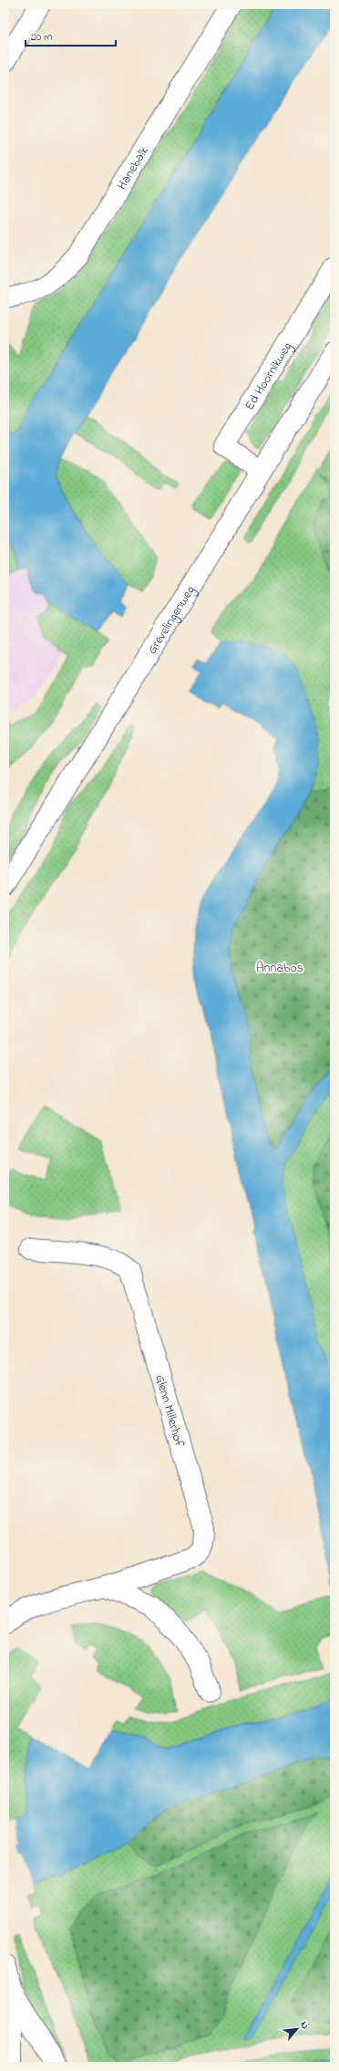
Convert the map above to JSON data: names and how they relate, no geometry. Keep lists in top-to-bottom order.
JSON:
{
  "streets": {
    "street": [
      "Hanebalk",
      "Ed Hoornikweg",
      "Grevelingenweg",
      "Glenn Millerhof"
    ]
  },
  "crossings": [
    ["Ed Hoornikweg", "Grevelingenweg"]
  ],
  "parks": ["Annabos"],
  "scale_bar": "20 m",
  "north": "top right"
}
